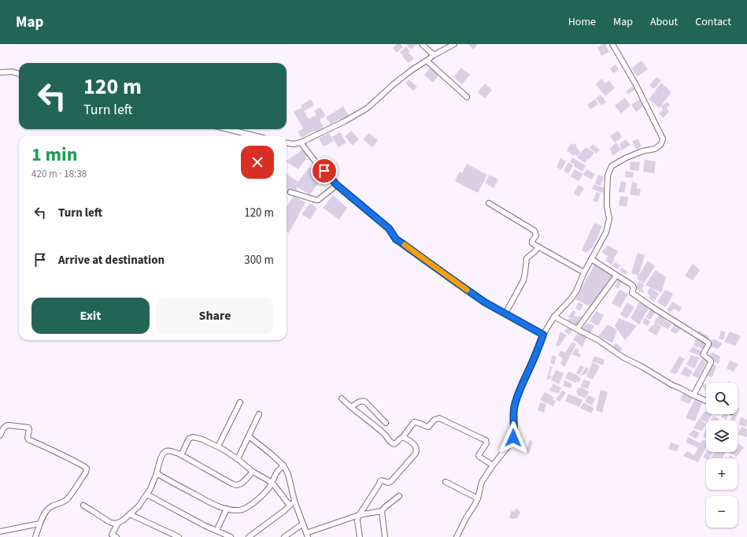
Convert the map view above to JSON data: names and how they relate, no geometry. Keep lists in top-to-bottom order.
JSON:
{
  "page": {
    "header": "Map",
    "nav": [
      "Home",
      "Map",
      "About",
      "Contact"
    ],
    "turn": ["120 m", "Turn left"],
    "heading": ["1 min", "420 m · 18:38"],
    "list": [
      {
        "name": "Turn left",
        "value": "120 m"
      },
      {
        "name": "Arrive at destination",
        "value": "300 m"
      }
    ],
    "buttons": ["Exit", "Share"],
    "map_buttons": ["+", "−"]
  }
}
